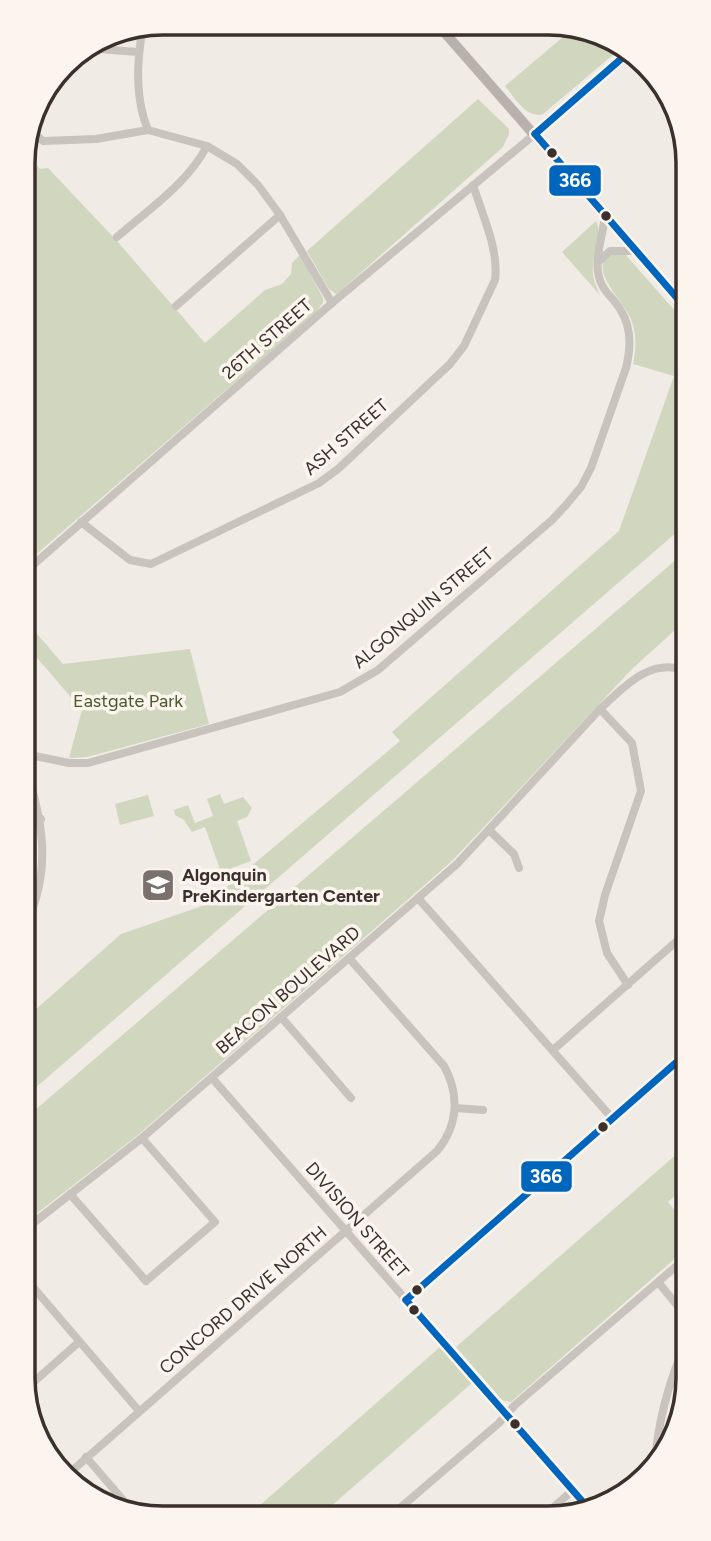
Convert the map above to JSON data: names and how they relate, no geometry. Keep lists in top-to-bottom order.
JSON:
{
  "streets": {
    "street": [
      "26TH STREET",
      "ASH STREET",
      "ALGONQUIN STREET",
      "BEACON BOULEVARD",
      "DIVISION STREET",
      "CONCORD DRIVE NORTH"
    ]
  },
  "crossings": [
    ["26TH STREET", "ASH STREET"],
    ["BEACON BOULEVARD", "DIVISION STREET"],
    ["DIVISION STREET", "CONCORD DRIVE NORTH"]
  ],
  "parks": ["Eastgate Park"],
  "places": {
    "school or university": ["Algonquin PreKindergarten Center"]
  },
  "lines": ["transit line 366"]
}
